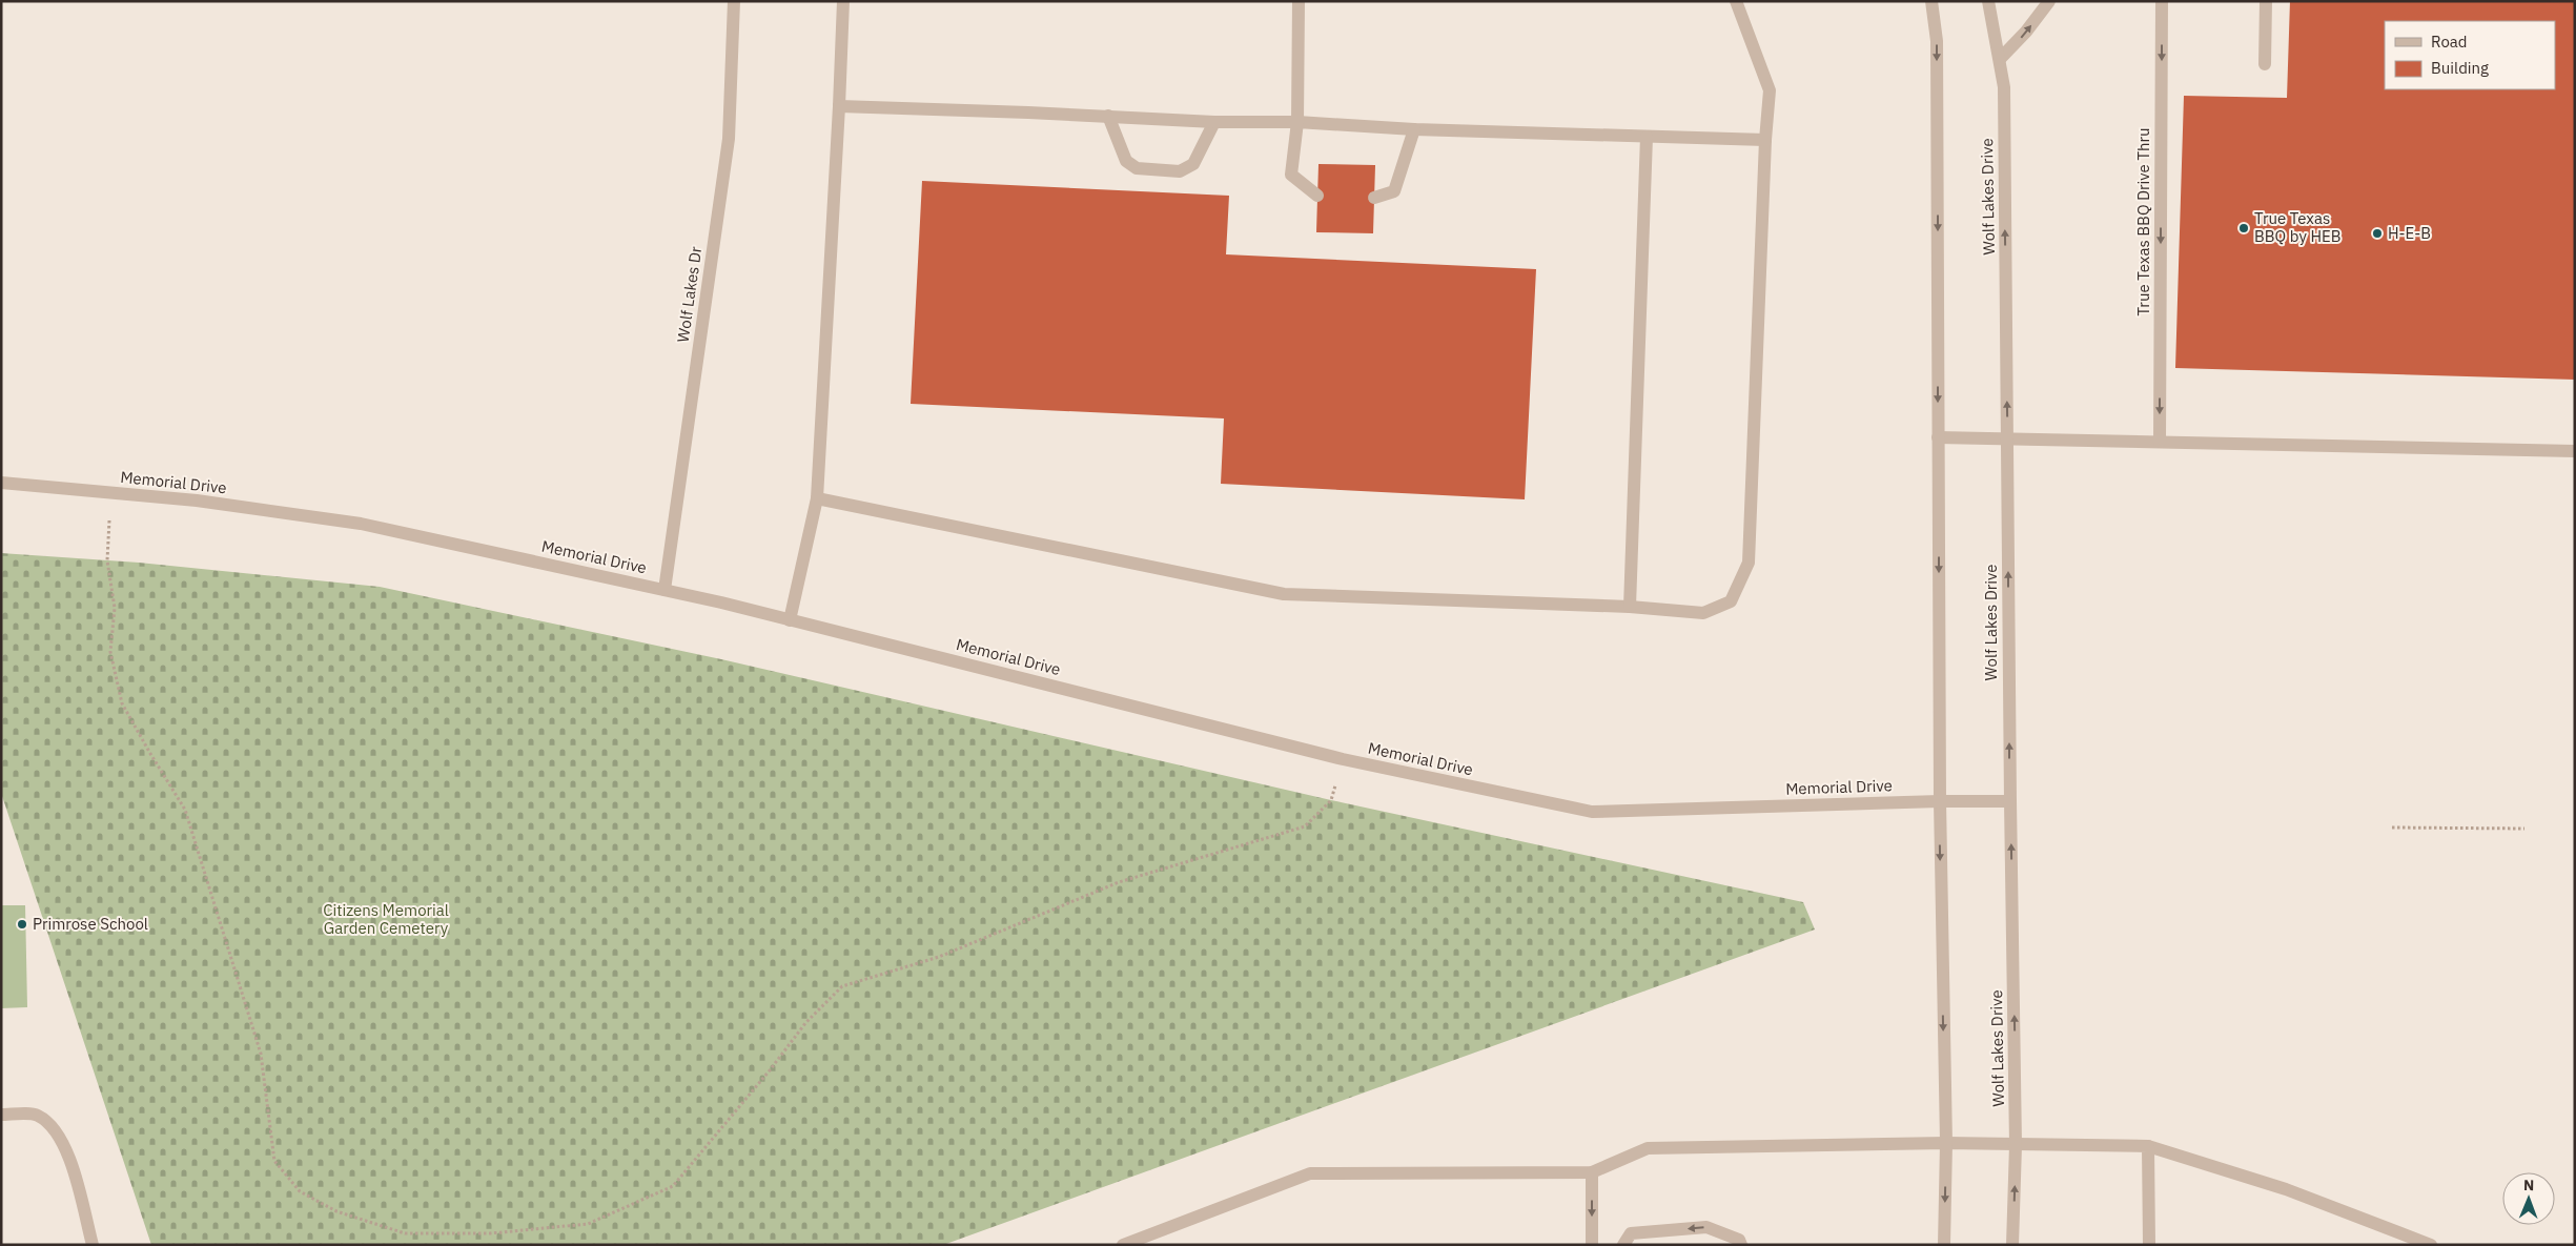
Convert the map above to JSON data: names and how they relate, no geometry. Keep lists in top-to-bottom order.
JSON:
{
  "streets": {
    "street": [
      "Wolf Lakes Drive",
      "True Texas BBQ Drive Thru",
      "Wolf Lakes Dr",
      "Memorial Drive"
    ]
  },
  "crossings": [
    ["Wolf Lakes Drive", "Memorial Drive"],
    ["Wolf Lakes Dr", "Memorial Drive"]
  ],
  "one_way": ["True Texas BBQ Drive Thru"],
  "parks": ["Citizens Memorial Garden Cemetery"],
  "places": ["True Texas BBQ by HEB", "H-E-B", "Primrose School"],
  "legend": ["Road", "Building"],
  "north": "top"
}
